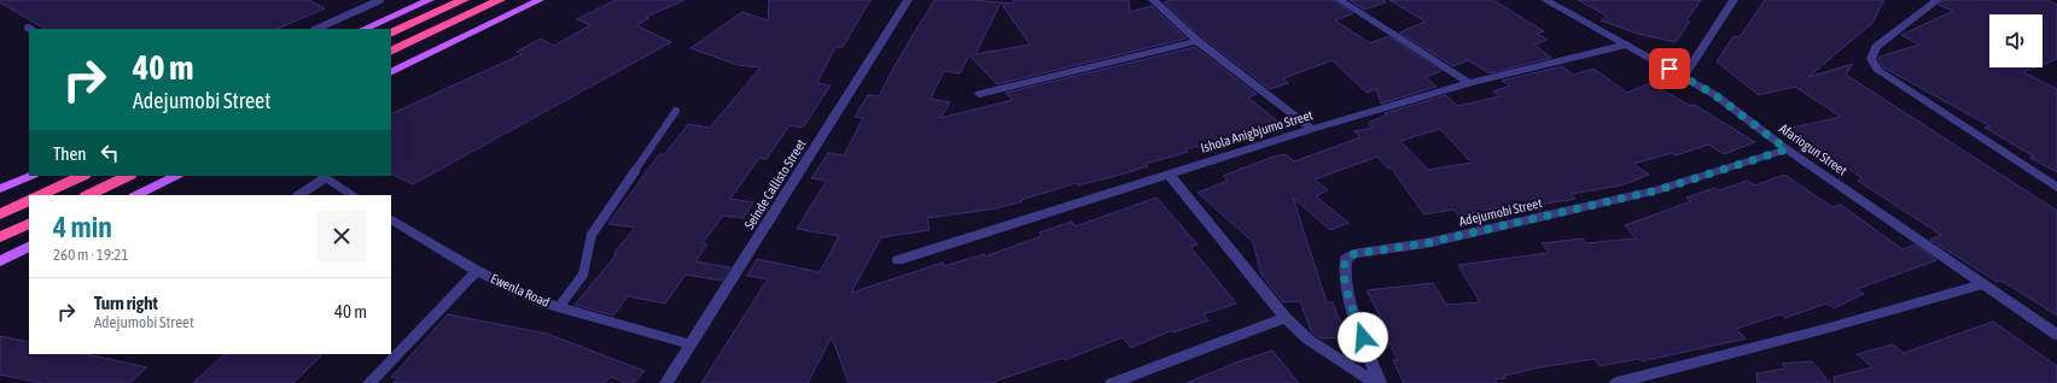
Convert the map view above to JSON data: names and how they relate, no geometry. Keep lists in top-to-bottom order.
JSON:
{
  "streets": {
    "street": [
      "Ishola Anigbjumo Street",
      "Afariogun Street",
      "Seinde Callisto Street",
      "Adejumobi Street",
      "Ewenla Road"
    ]
  },
  "crossings": [
    ["Ishola Anigbjumo Street", "Afariogun Street"],
    ["Afariogun Street", "Adejumobi Street"],
    ["Seinde Callisto Street", "Ewenla Road"]
  ],
  "page": {
    "turn": ["40 m", "Adejumobi Street"],
    "then": "Then",
    "heading": ["4 min", "260 m · 19:21"],
    "list": [
      {
        "name": "Turn right",
        "note": "Adejumobi Street",
        "value": "40 m"
      }
    ]
  }
}
